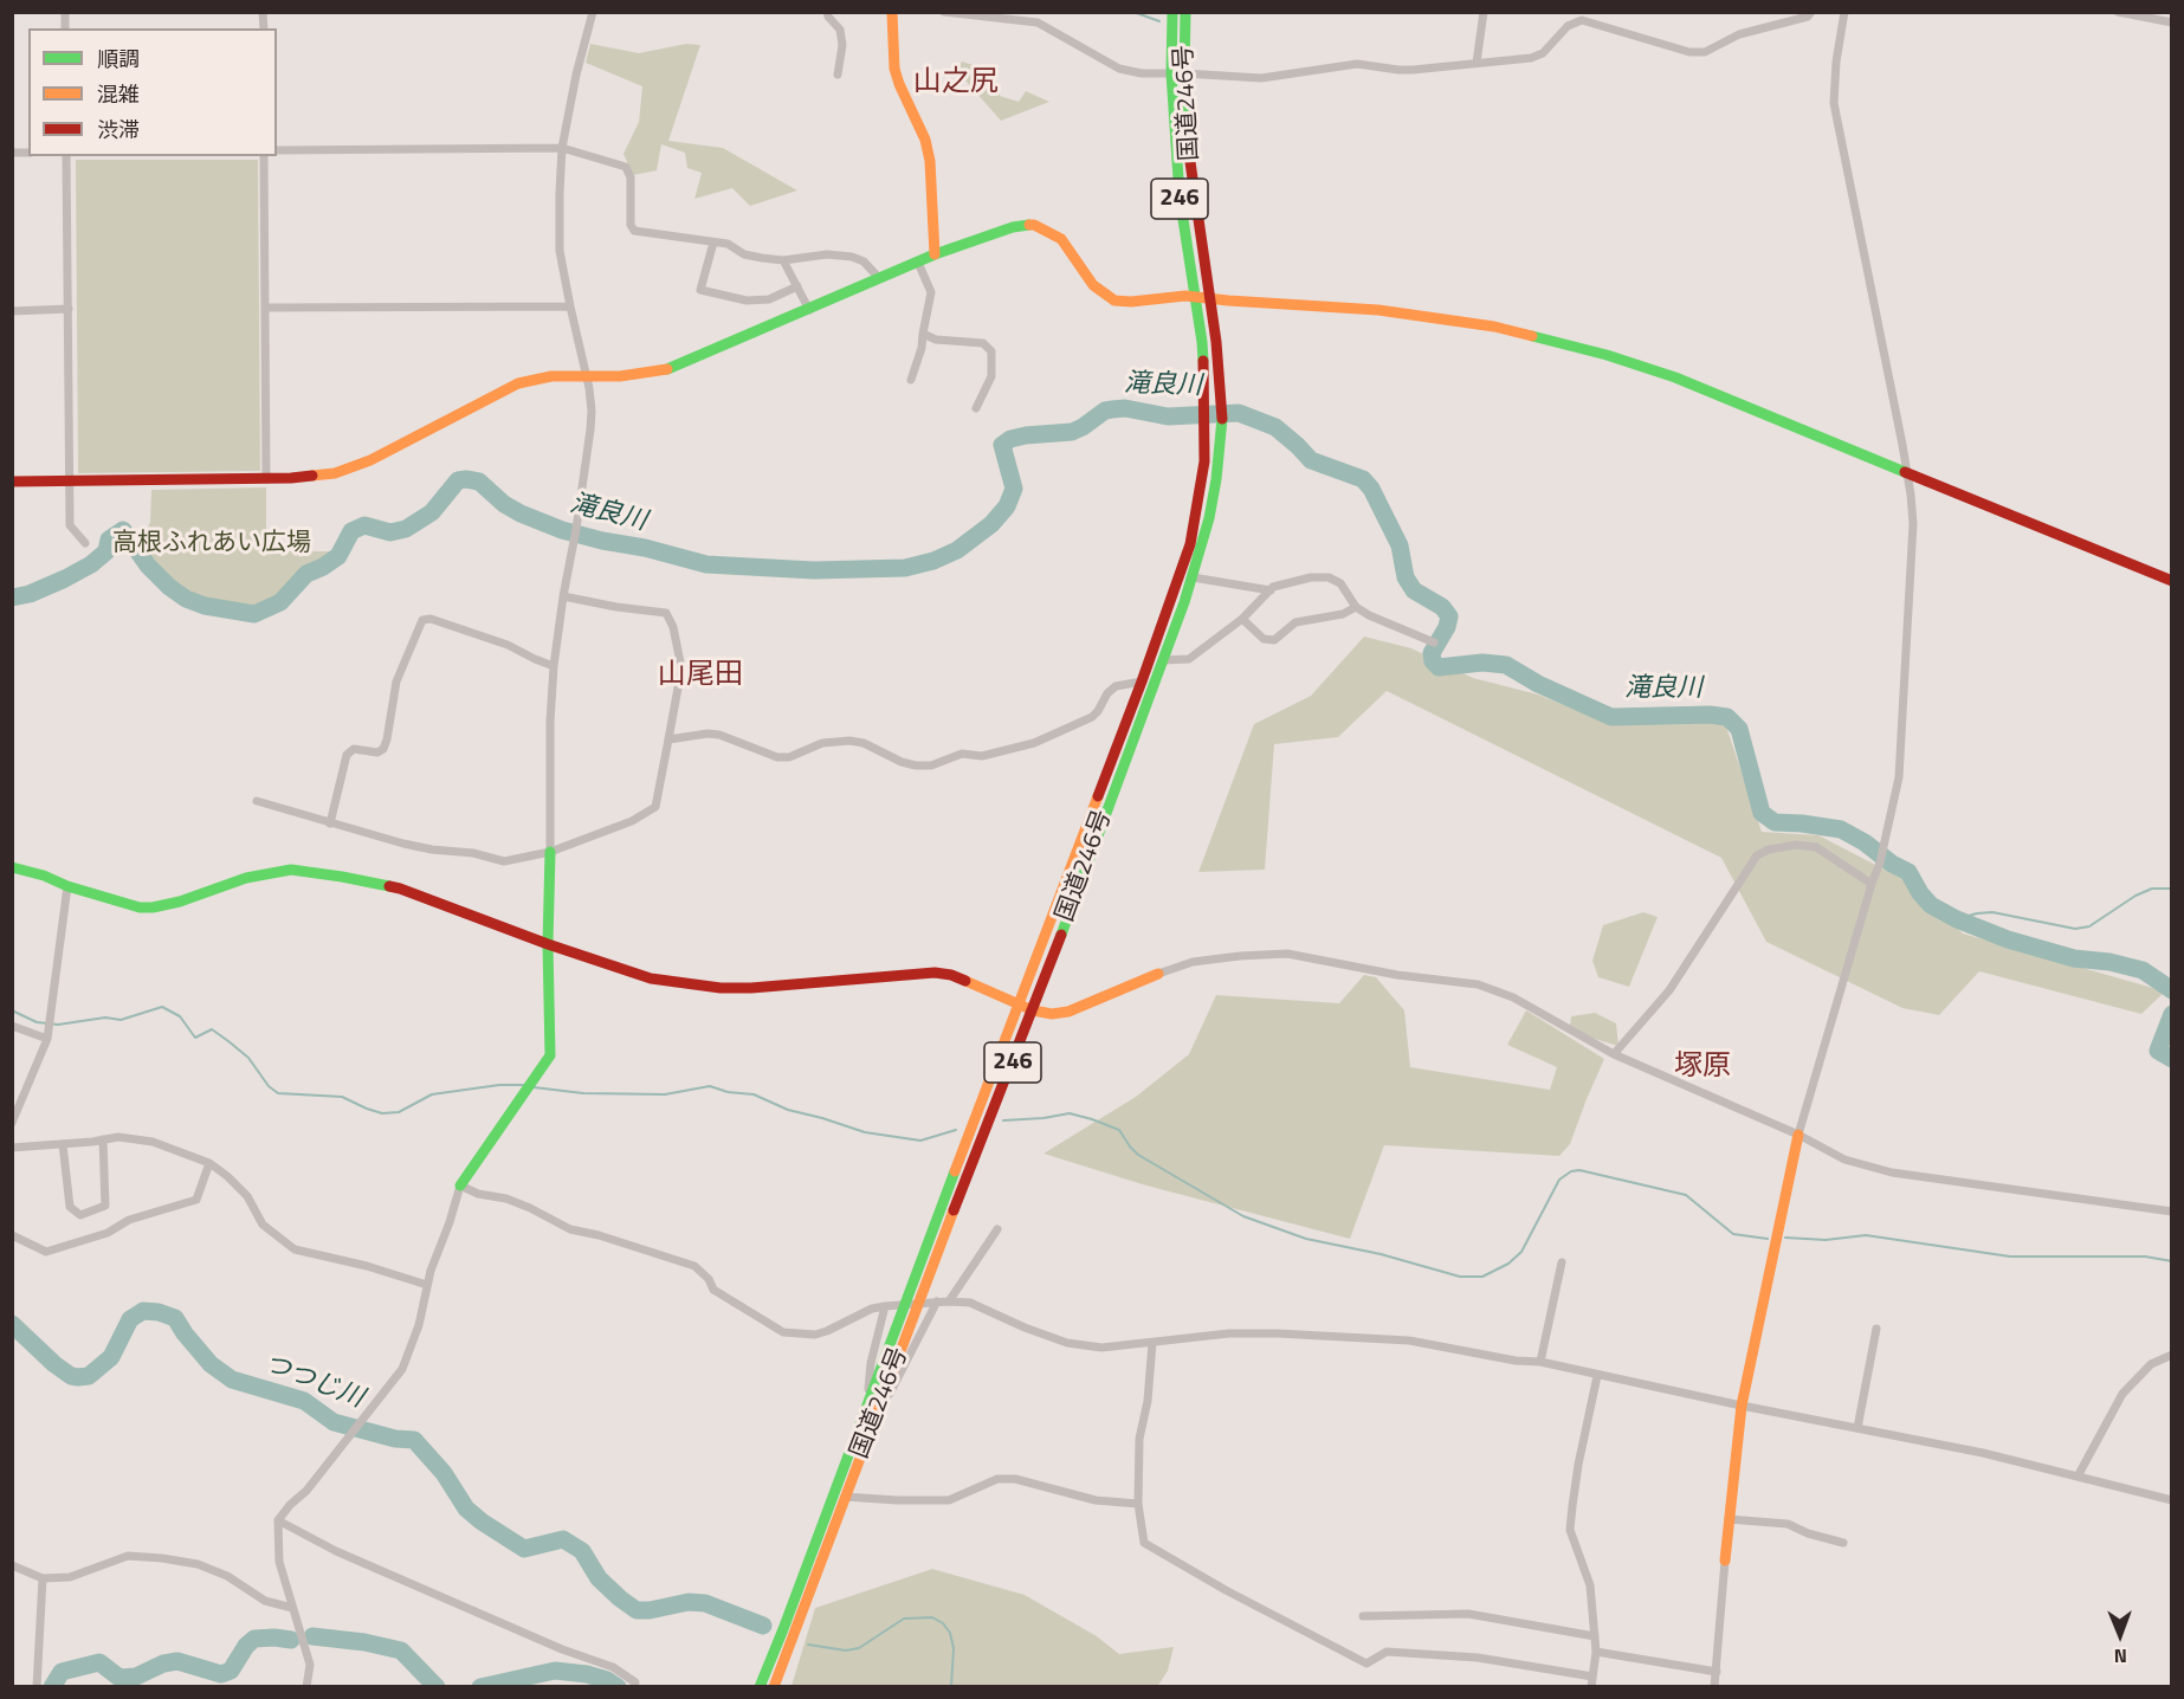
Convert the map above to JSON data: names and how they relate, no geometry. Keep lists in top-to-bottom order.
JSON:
{
  "streets": {
    "main road": ["国道246号", "246"]
  },
  "districts": ["山之尻", "山尾田", "塚原"],
  "water": ["滝良川", "つつじ川"],
  "parks": ["高根ふれあい広場"],
  "legend": ["順調", "混雑", "渋滞"],
  "north": "bottom"
}
